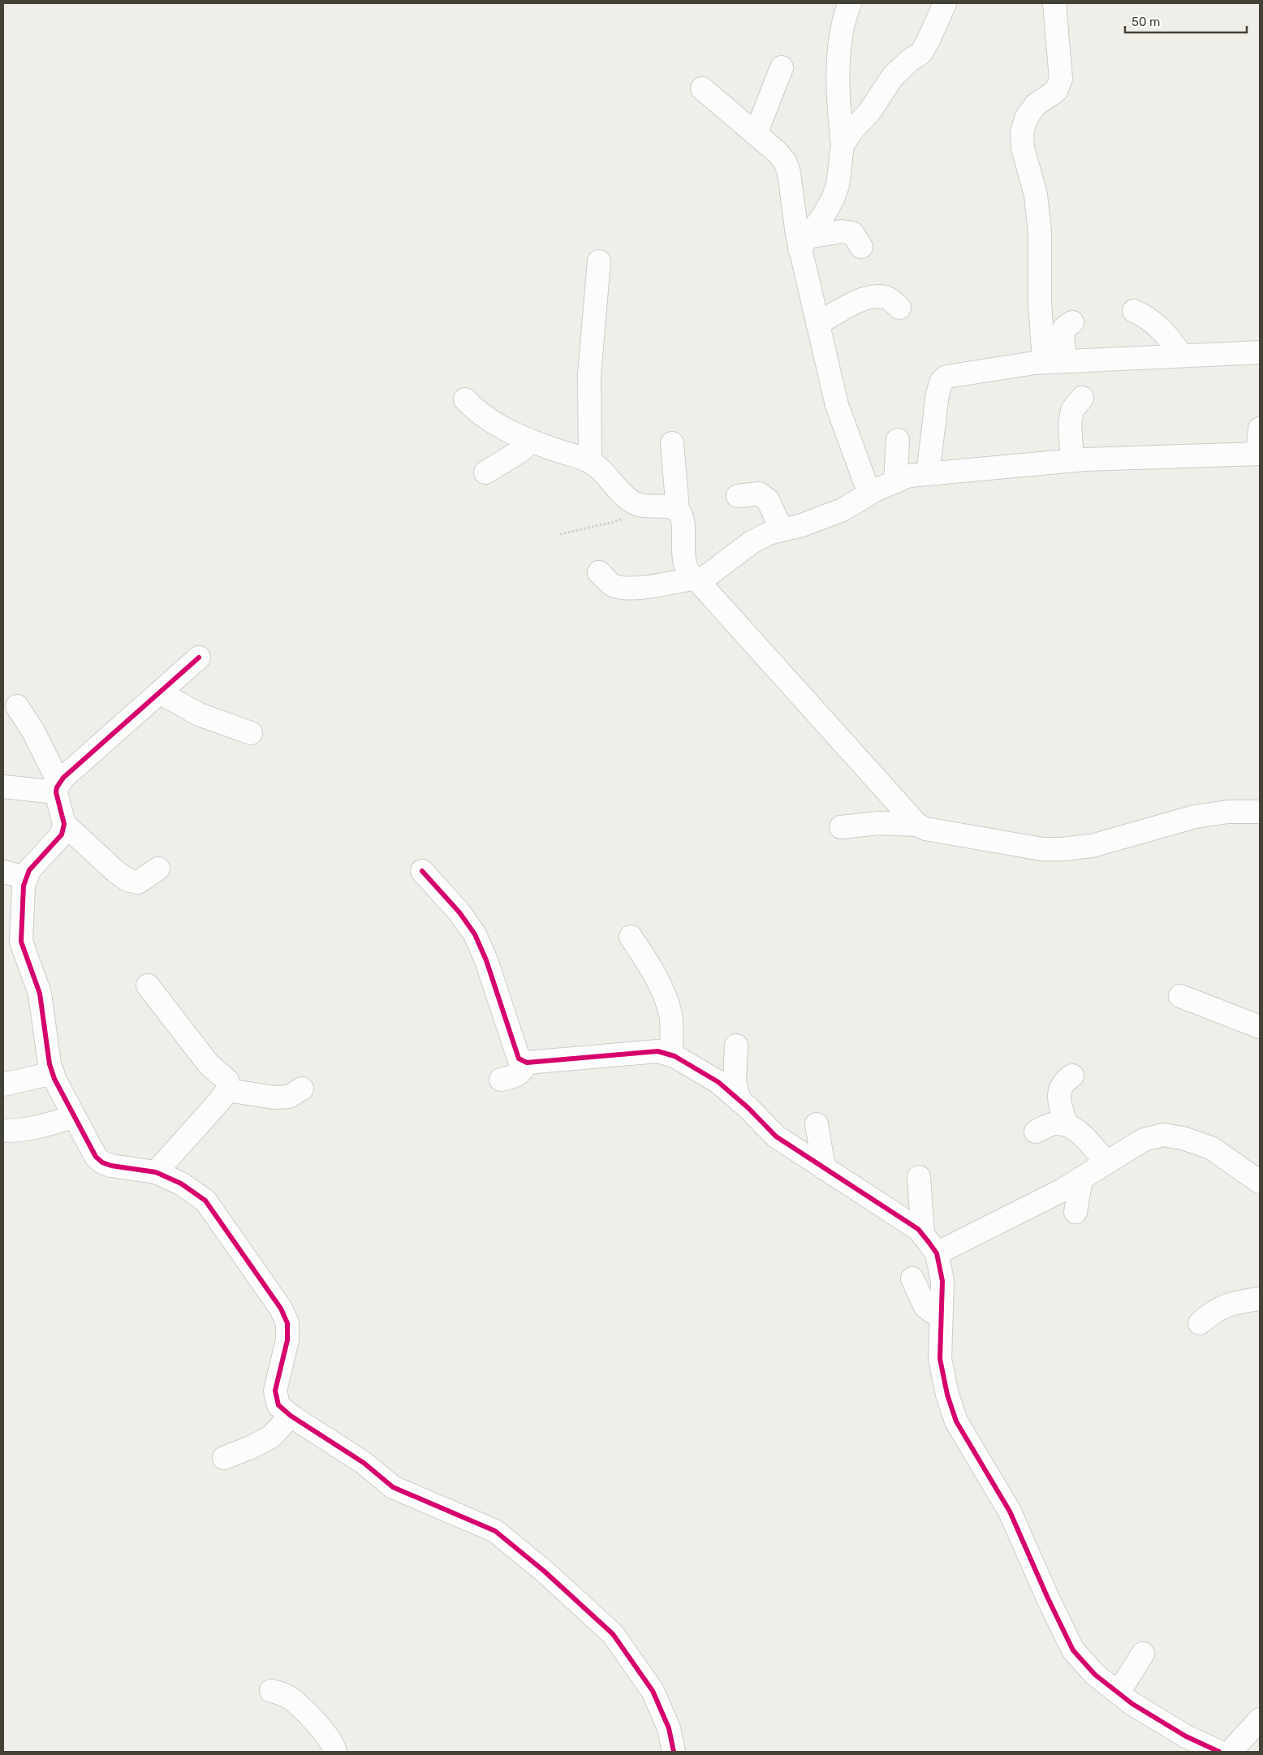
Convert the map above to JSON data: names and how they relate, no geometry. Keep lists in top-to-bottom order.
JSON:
{
  "scale_bar": "50 m"
}
